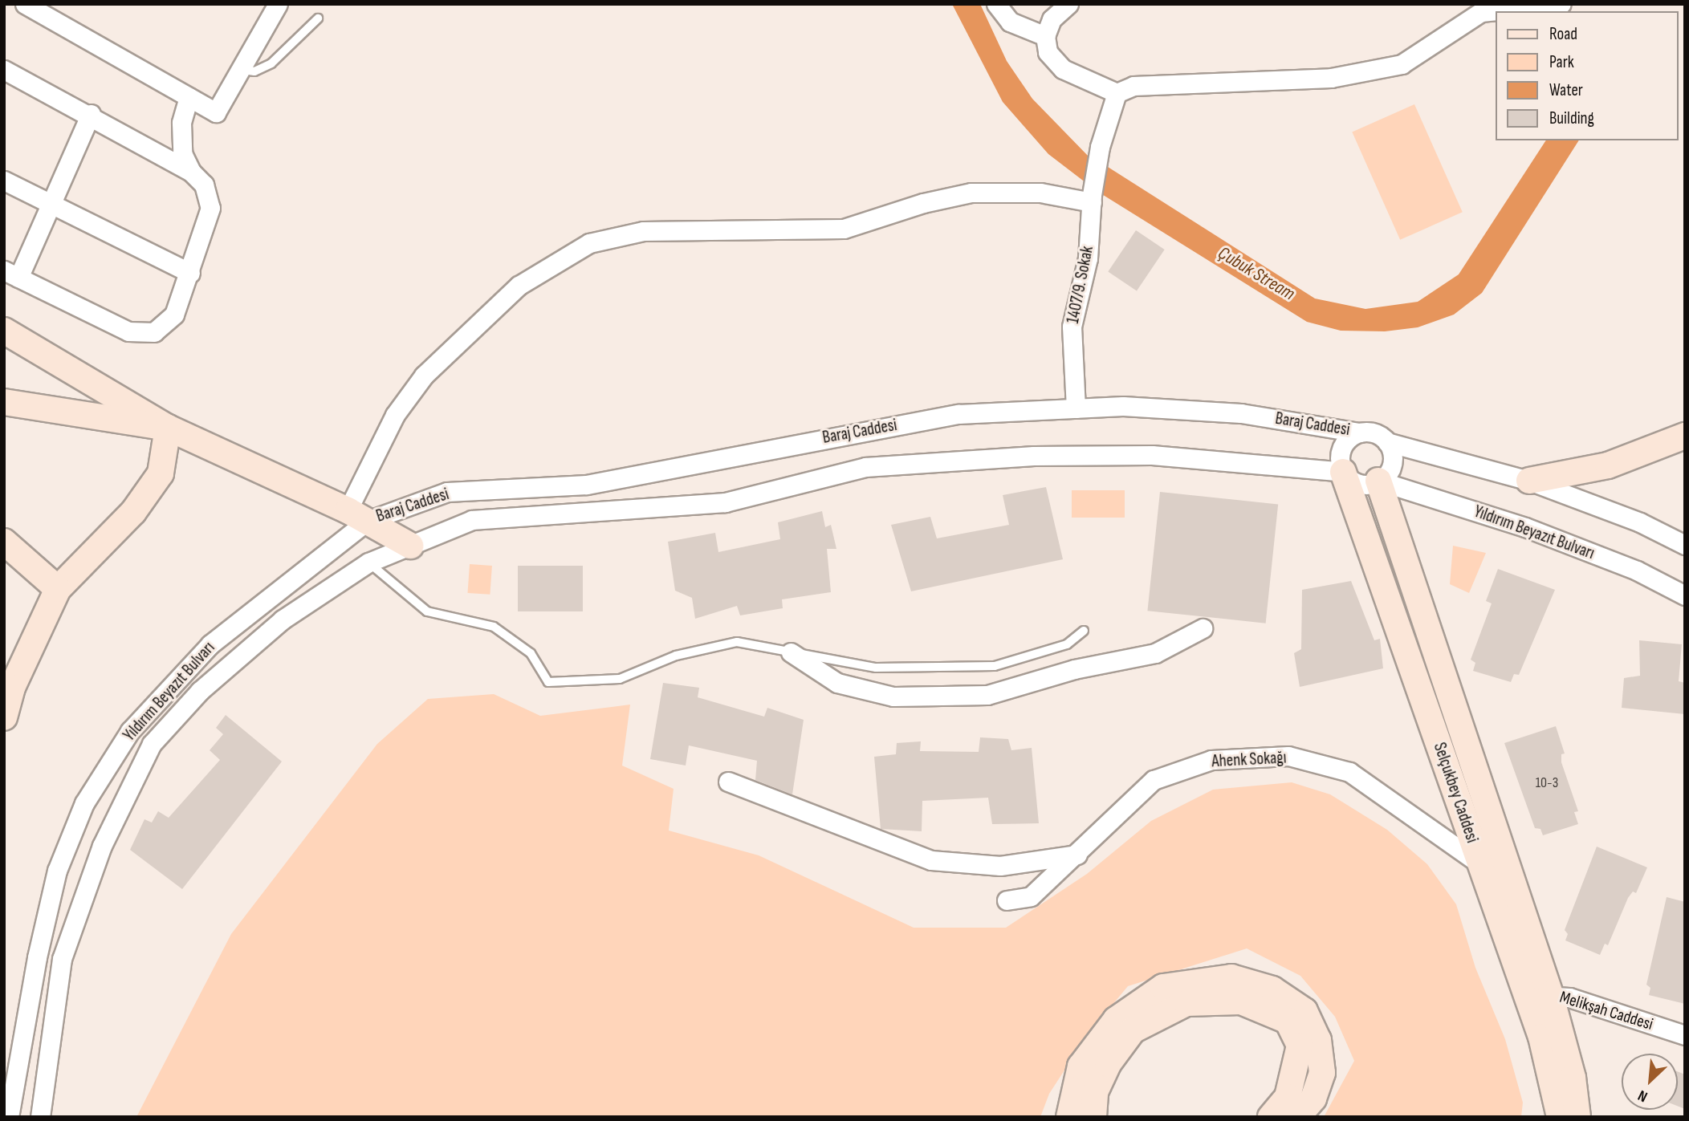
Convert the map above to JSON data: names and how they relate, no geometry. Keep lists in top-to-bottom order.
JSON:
{
  "streets": {
    "street": [
      "1407/9. Sokak",
      "Baraj Caddesi",
      "Yıldırım Beyazıt Bulvarı",
      "Ahenk Sokağı",
      "Selçukbey Caddesi",
      "Melikşah Caddesi"
    ]
  },
  "crossings": [
    ["1407/9. Sokak", "Baraj Caddesi"],
    ["Baraj Caddesi", "Yıldırım Beyazıt Bulvarı"],
    ["Baraj Caddesi", "Selçukbey Caddesi"],
    ["Yıldırım Beyazıt Bulvarı", "Selçukbey Caddesi"],
    ["Ahenk Sokağı", "Selçukbey Caddesi"],
    ["Selçukbey Caddesi", "Melikşah Caddesi"]
  ],
  "water": ["Çubuk Stream"],
  "house_numbers": ["10-3"],
  "legend": [
    "Road",
    "Park",
    "Water",
    "Building"
  ],
  "north": "bottom left"
}
